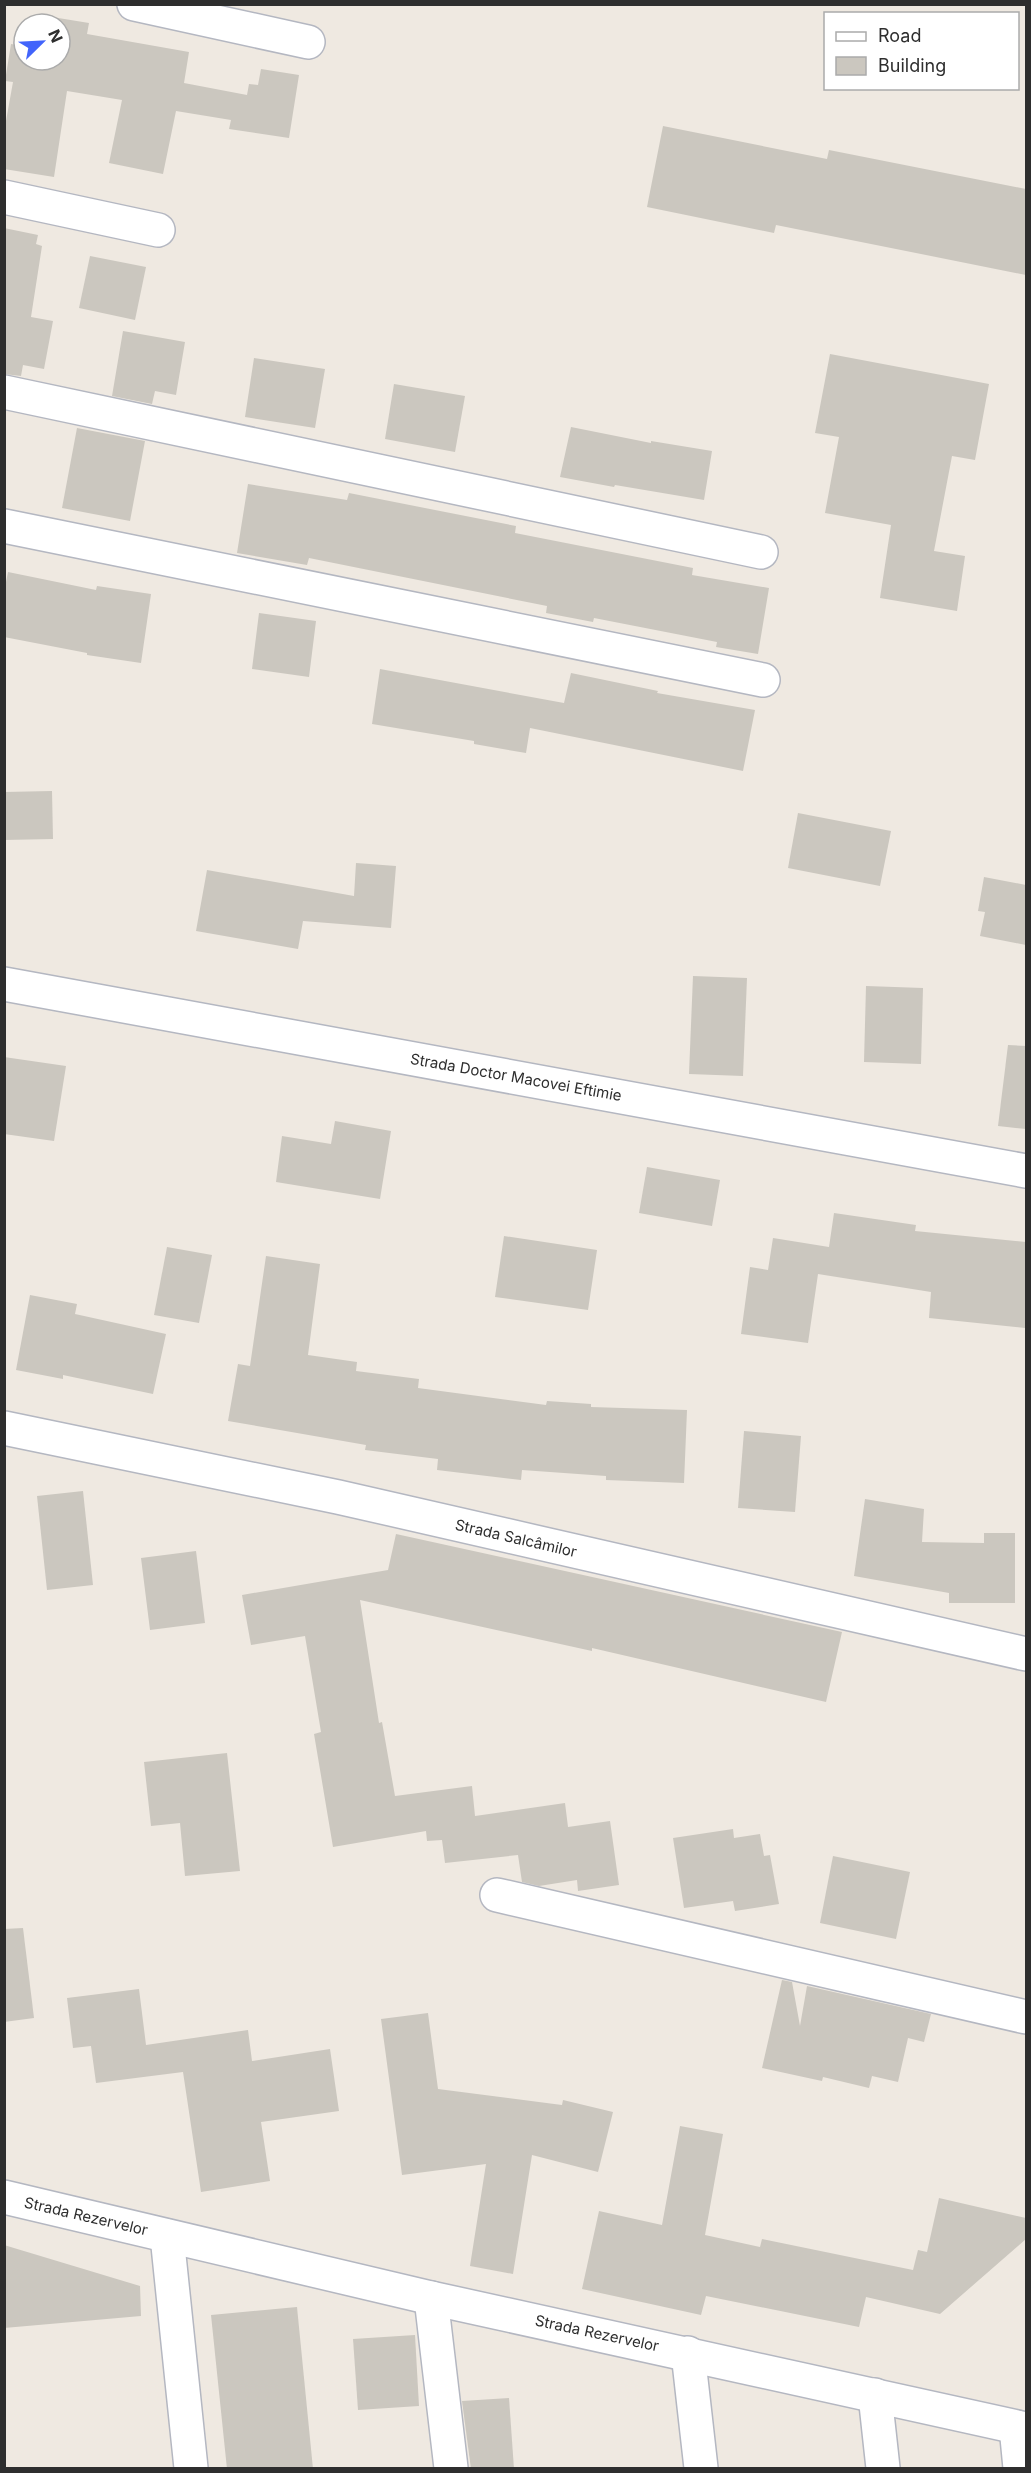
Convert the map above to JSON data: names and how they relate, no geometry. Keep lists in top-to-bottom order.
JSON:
{
  "streets": {
    "street": ["Strada Doctor Macovei Eftimie", "Strada Salcâmilor", "Strada Rezervelor"]
  },
  "legend": ["Road", "Building"],
  "north": "top right"
}
